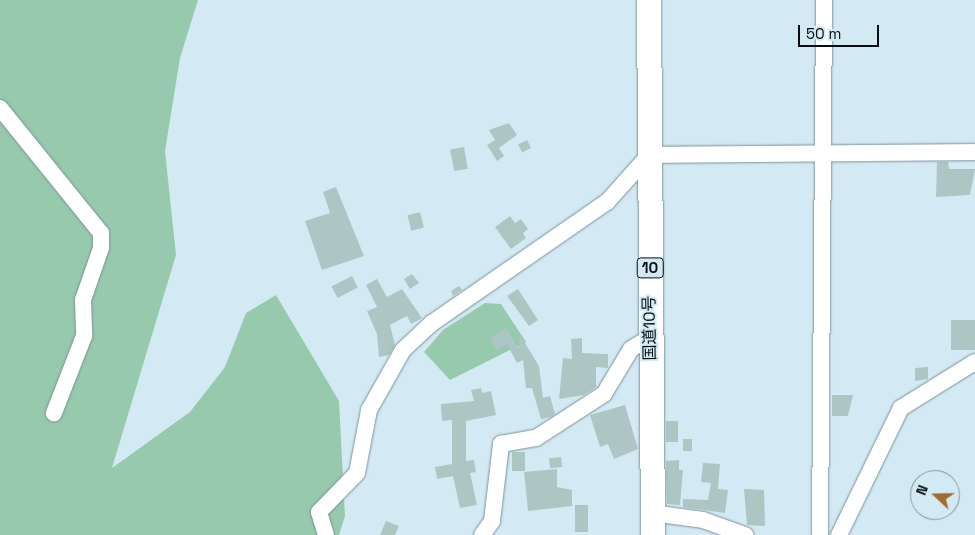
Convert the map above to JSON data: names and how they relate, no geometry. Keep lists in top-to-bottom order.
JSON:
{
  "streets": {
    "highway": ["10", "国道10号"]
  },
  "scale_bar": "50 m",
  "north": "left"
}
